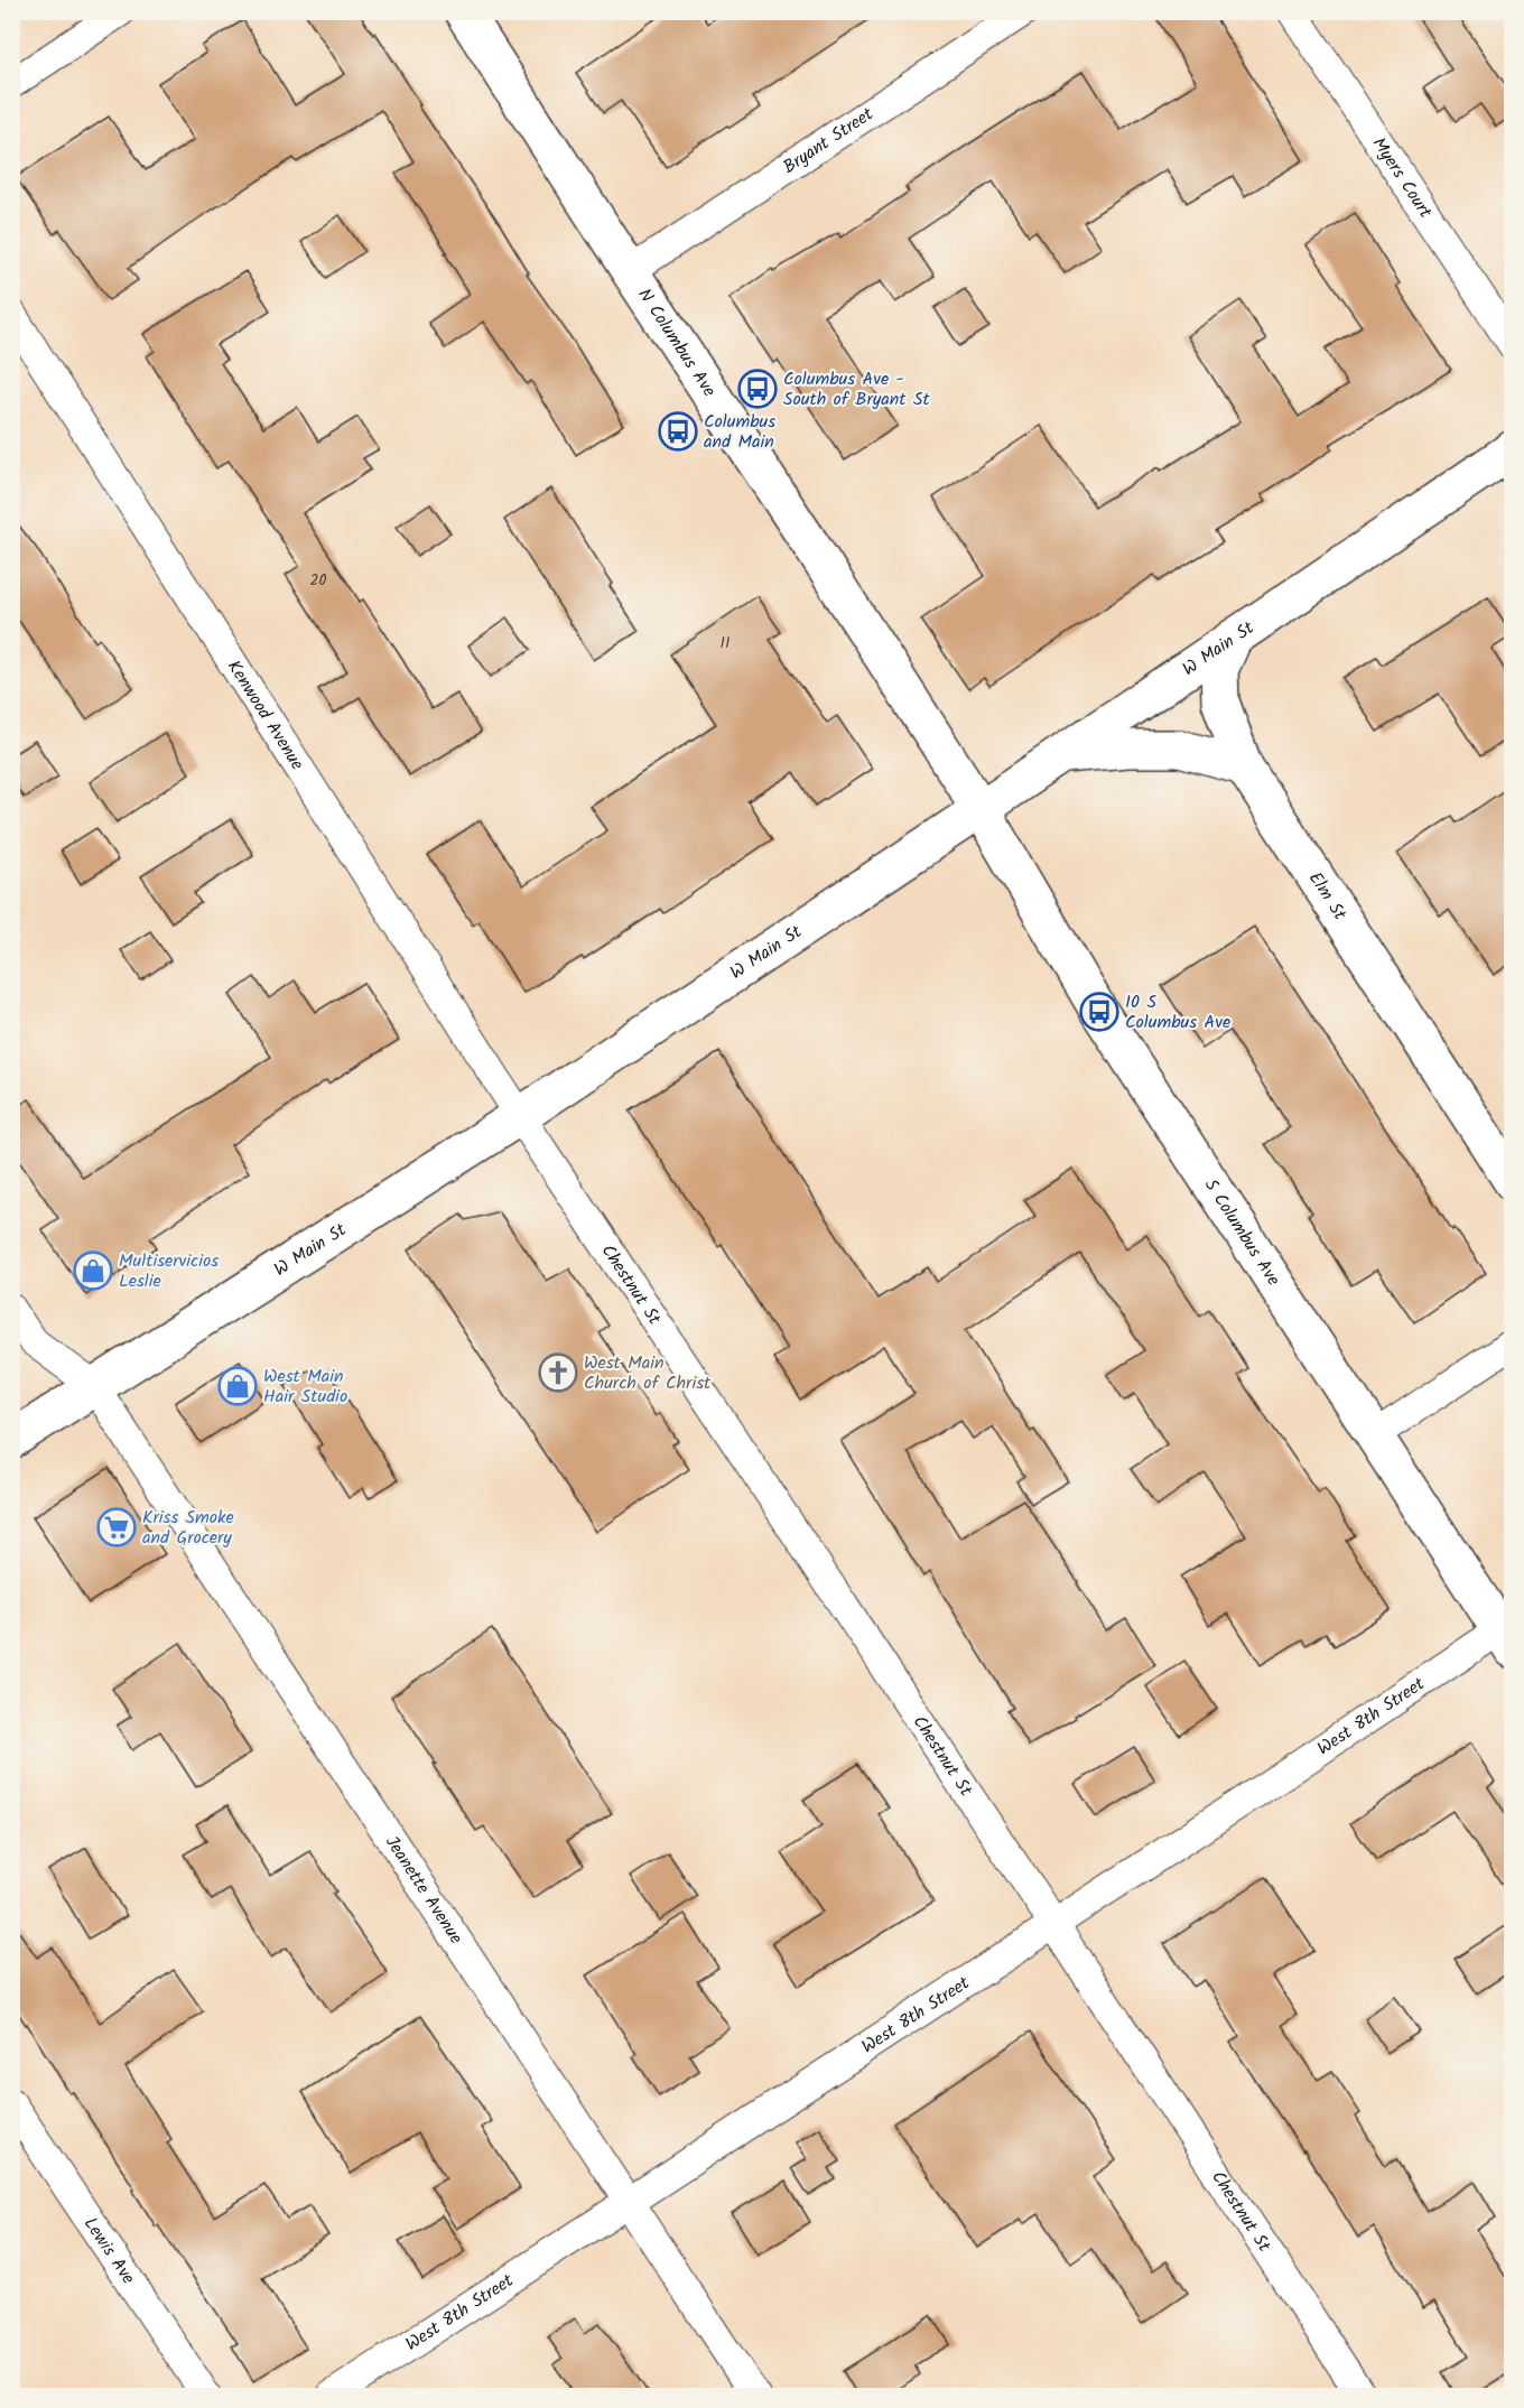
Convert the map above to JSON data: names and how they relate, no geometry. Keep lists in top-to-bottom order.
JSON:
{
  "streets": {
    "main road": [
      "N Columbus Ave",
      "W Main St",
      "Elm St",
      "S Columbus Ave"
    ],
    "street": [
      "Bryant Street",
      "Myers Court",
      "Kenwood Avenue",
      "Chestnut St",
      "West 8th Street",
      "Jeanette Avenue",
      "Lewis Ave"
    ]
  },
  "crossings": [
    ["Bryant Street", "N Columbus Ave"],
    ["N Columbus Ave", "W Main St"],
    ["N Columbus Ave", "S Columbus Ave"],
    ["W Main St", "Kenwood Avenue"],
    ["W Main St", "Elm St"],
    ["W Main St", "S Columbus Ave"],
    ["W Main St", "Chestnut St"],
    ["W Main St", "Jeanette Avenue"],
    ["Kenwood Avenue", "Chestnut St"],
    ["S Columbus Ave", "West 8th Street"],
    ["Chestnut St", "West 8th Street"],
    ["West 8th Street", "Jeanette Avenue"]
  ],
  "places": {
    "bus stop": ["Columbus Ave - South of Bryant St", "Columbus and Main", "10 S Columbus Ave"],
    "shop": ["Multiservicios Leslie", "West Main Hair Studio"],
    "church": ["West Main Church of Christ"],
    "supermarket": ["Kriss Smoke and Grocery"]
  },
  "house_numbers": ["20", "11"]
}
